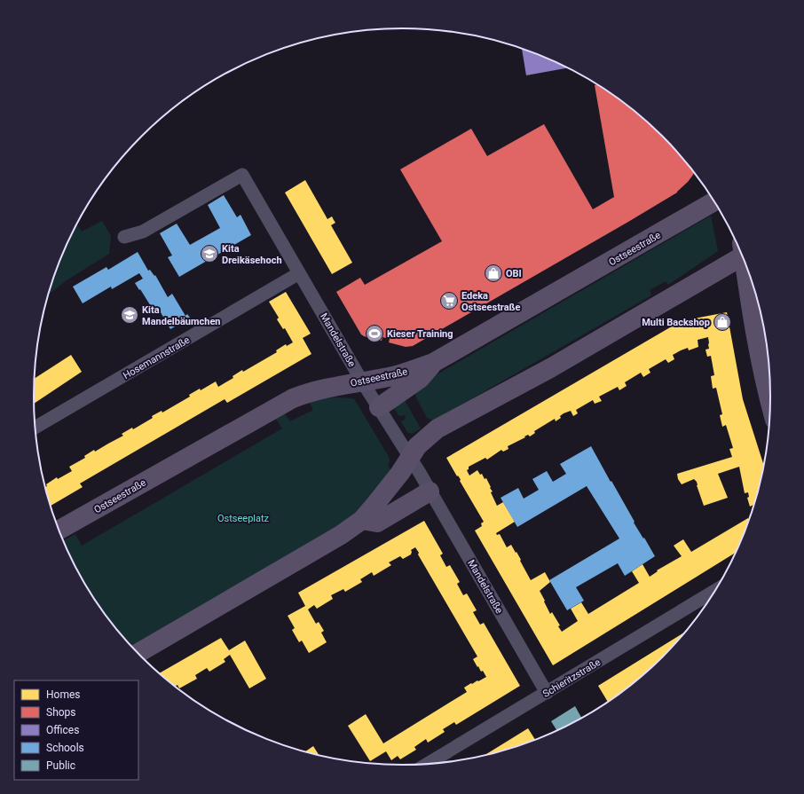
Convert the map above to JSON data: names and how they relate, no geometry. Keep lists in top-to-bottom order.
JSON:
{
  "streets": {
    "main road": ["Ostseestraße"],
    "street": ["Mandelstraße", "Hosemannstraße", "Schieritzstraße"]
  },
  "crossings": [
    ["Ostseestraße", "Mandelstraße"],
    ["Mandelstraße", "Hosemannstraße"],
    ["Mandelstraße", "Schieritzstraße"]
  ],
  "parks": ["Ostseeplatz"],
  "places": {
    "school or university": ["Kita Dreikäsehoch", "Kita Mandelbäumchen"],
    "shop": ["OBI", "Multi Backshop"],
    "supermarket": ["Edeka Ostseestraße"],
    "sports": ["Kieser Training"]
  },
  "legend": [
    "Homes",
    "Shops",
    "Offices",
    "Schools",
    "Public"
  ]
}
